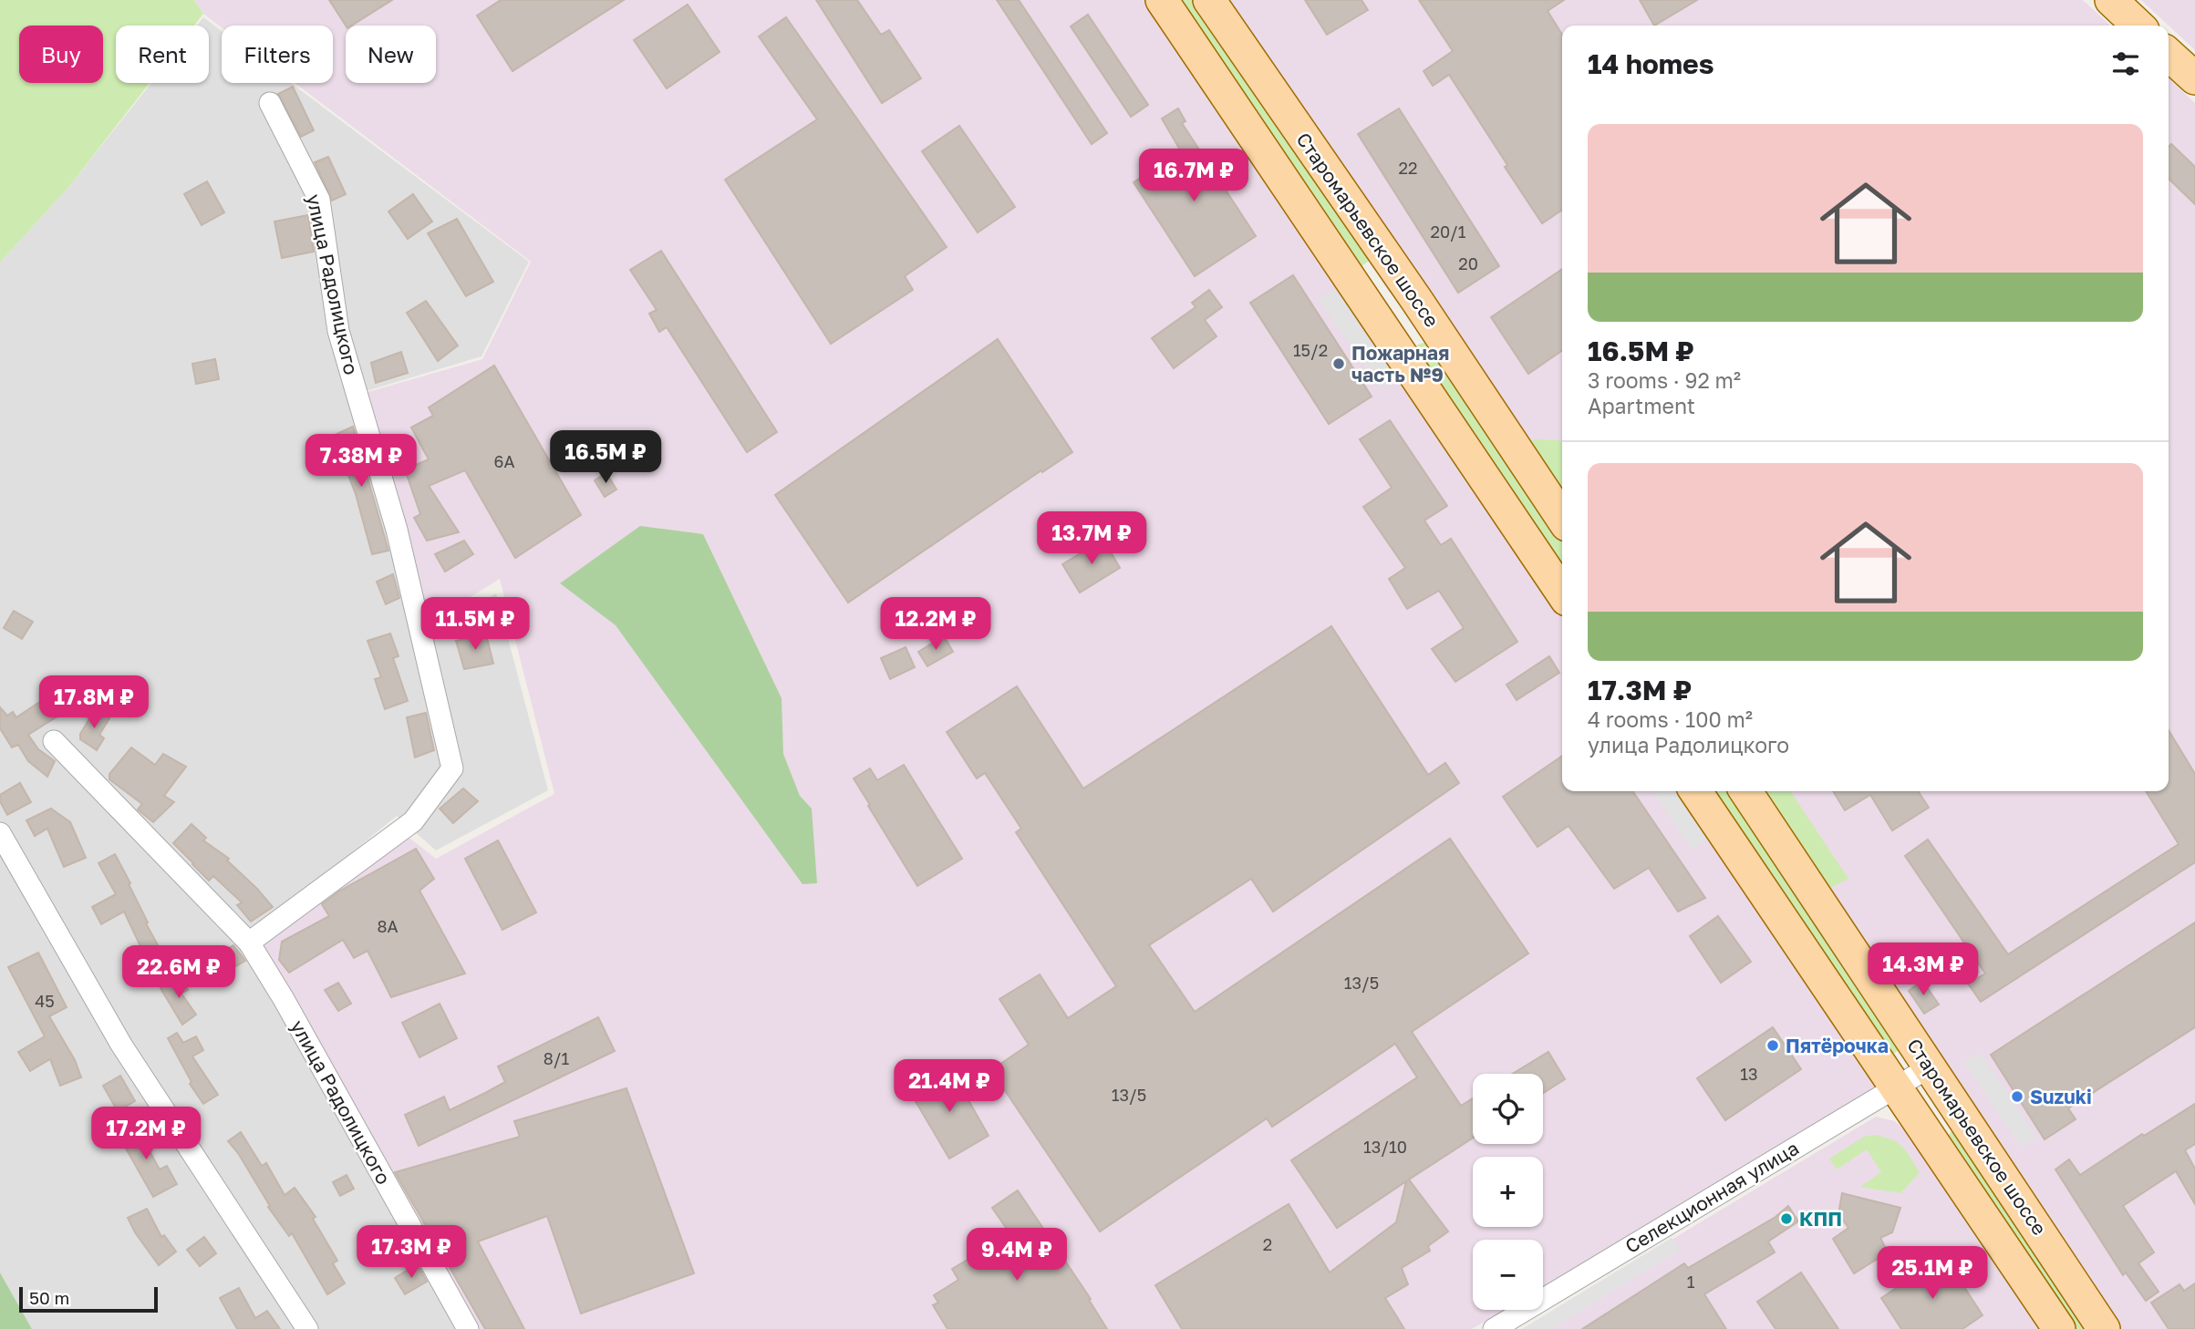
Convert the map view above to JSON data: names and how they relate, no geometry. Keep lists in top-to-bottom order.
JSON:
{
  "streets": {
    "main road": ["Старомарьевское шоссе"],
    "street": ["улица Радолицкого", "Селекционная улица"]
  },
  "crossings": [
    ["Старомарьевское шоссе", "Селекционная улица"]
  ],
  "places": [
    "Пожарная часть №9",
    "Пятёрочка",
    "Suzuki",
    "КПП"
  ],
  "house_numbers": [
    "22",
    "20/1",
    "20",
    "15/2",
    "6А",
    "8А",
    "13/5",
    "45",
    "8/1",
    "13",
    "13/5",
    "13/10",
    "2",
    "1"
  ],
  "scale_bar": "50 m",
  "page": {
    "chip": [
      "Buy",
      "Rent",
      "Filters",
      "New"
    ],
    "heading": "14 homes",
    "list": [
      {
        "name": "16.5M ₽",
        "note": "3 rooms · 92 m² · Apartment"
      },
      {
        "name": "17.3M ₽",
        "note": "4 rooms · 100 m² · улица Радолицкого"
      }
    ],
    "price": [
      "16.7M ₽",
      "16.5M ₽",
      "7.38M ₽",
      "13.7M ₽",
      "11.5M ₽",
      "12.2M ₽",
      "17.8M ₽",
      "14.3M ₽",
      "22.6M ₽",
      "21.4M ₽",
      "17.2M ₽",
      "17.3M ₽",
      "9.4M ₽",
      "25.1M ₽"
    ],
    "map_buttons": ["+", "−"],
    "scale": "50 m"
  }
}
